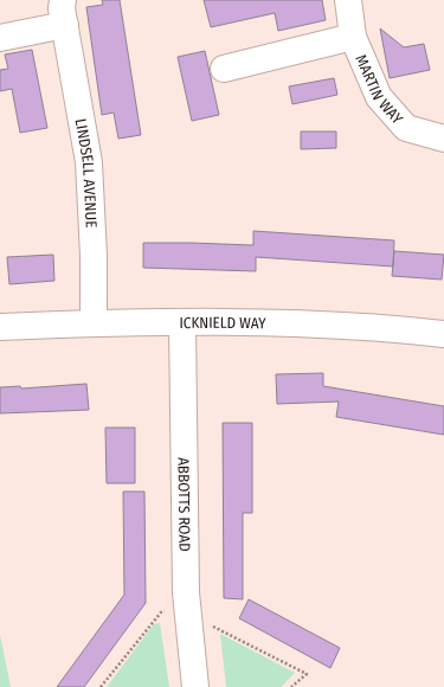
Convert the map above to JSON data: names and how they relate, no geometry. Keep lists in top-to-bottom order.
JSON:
{
  "streets": {
    "street": [
      "MARTIN WAY",
      "LINDSELL AVENUE",
      "ICKNIELD WAY",
      "ABBOTTS ROAD"
    ]
  },
  "crossings": [
    ["LINDSELL AVENUE", "ICKNIELD WAY"],
    ["ICKNIELD WAY", "ABBOTTS ROAD"]
  ]
}
